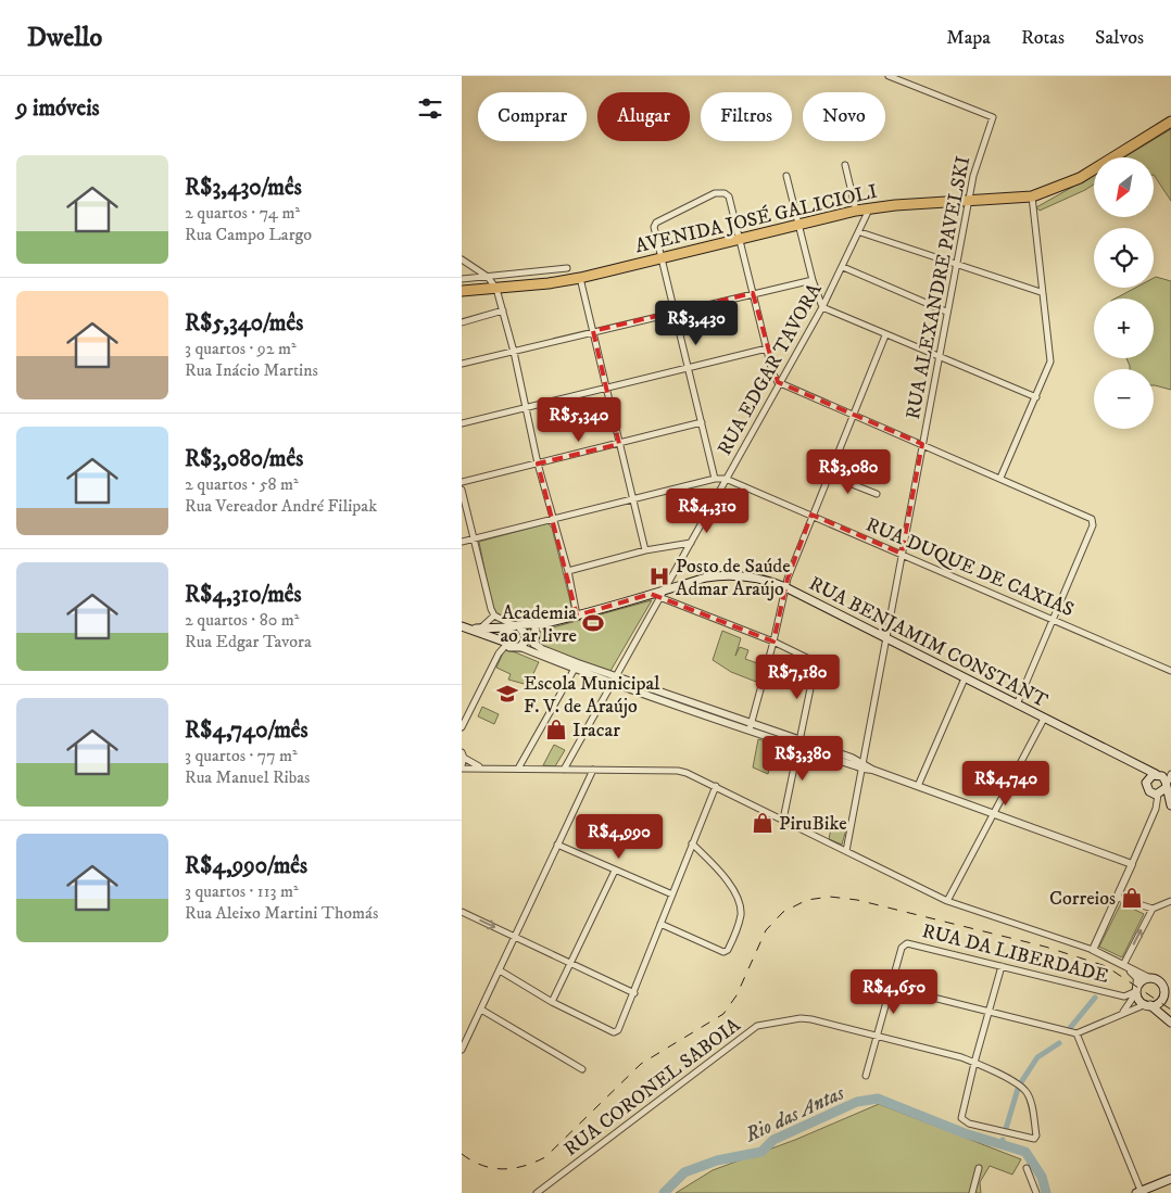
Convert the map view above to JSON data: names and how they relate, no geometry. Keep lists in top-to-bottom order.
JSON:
{
  "streets": {
    "highway": ["AVENIDA JOSÉ GALICIOLI"],
    "main road": ["RUA BENJAMIM CONSTANT"],
    "street": [
      "RUA ALEXANDRE PAVELSKI",
      "RUA EDGAR TAVORA",
      "RUA DUQUE DE CAXIAS",
      "RUA DA LIBERDADE",
      "RUA CORONEL SABOIA"
    ]
  },
  "crossings": [
    ["AVENIDA JOSÉ GALICIOLI", "RUA ALEXANDRE PAVELSKI"],
    ["AVENIDA JOSÉ GALICIOLI", "RUA EDGAR TAVORA"],
    ["RUA ALEXANDRE PAVELSKI", "RUA DUQUE DE CAXIAS"],
    ["RUA ALEXANDRE PAVELSKI", "RUA BENJAMIM CONSTANT"],
    ["RUA EDGAR TAVORA", "RUA DUQUE DE CAXIAS"],
    ["RUA EDGAR TAVORA", "RUA BENJAMIM CONSTANT"]
  ],
  "water": ["Rio das Antas"],
  "places": {
    "hospital": ["Posto de Saúde Admar Araújo"],
    "sports": ["Academia ao ar livre"],
    "school or university": ["Escola Municipal F. V. de Araújo"],
    "shop": ["Iracar", "PiruBike", "Correios"]
  },
  "north": "bottom left",
  "page": {
    "header": "Dwello",
    "nav": ["Mapa", "Rotas", "Salvos"],
    "heading": "9 imóveis",
    "chip": [
      "Comprar",
      "Alugar",
      "Filtros",
      "Novo"
    ],
    "list": [
      {
        "name": "R$3,430/mês",
        "note": "2 quartos · 74 m² · Rua Campo Largo"
      },
      {
        "name": "R$5,340/mês",
        "note": "3 quartos · 92 m² · Rua Inácio Martins"
      },
      {
        "name": "R$3,080/mês",
        "note": "2 quartos · 58 m² · Rua Vereador André Filipak"
      },
      {
        "name": "R$4,310/mês",
        "note": "2 quartos · 80 m² · Rua Edgar Tavora"
      },
      {
        "name": "R$4,740/mês",
        "note": "3 quartos · 77 m² · Rua Manuel Ribas"
      },
      {
        "name": "R$4,990/mês",
        "note": "3 quartos · 113 m² · Rua Aleixo Martini Thomás"
      }
    ],
    "map_buttons": ["+", "−"],
    "price": [
      "R$3,430",
      "R$5,340",
      "R$3,080",
      "R$4,310",
      "R$7,180",
      "R$3,380",
      "R$4,740",
      "R$4,990",
      "R$4,650"
    ]
  }
}
